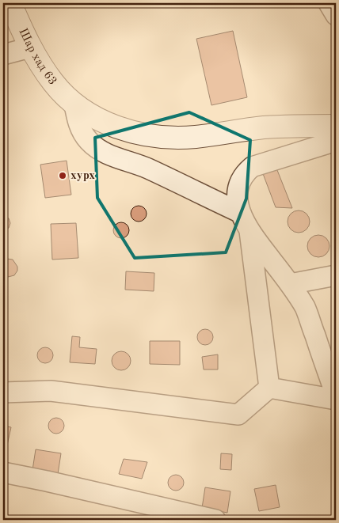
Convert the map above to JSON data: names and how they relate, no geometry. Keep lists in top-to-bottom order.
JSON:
{
  "streets": {
    "street": ["Шар хад 63"]
  },
  "places": ["хурх"]
}
